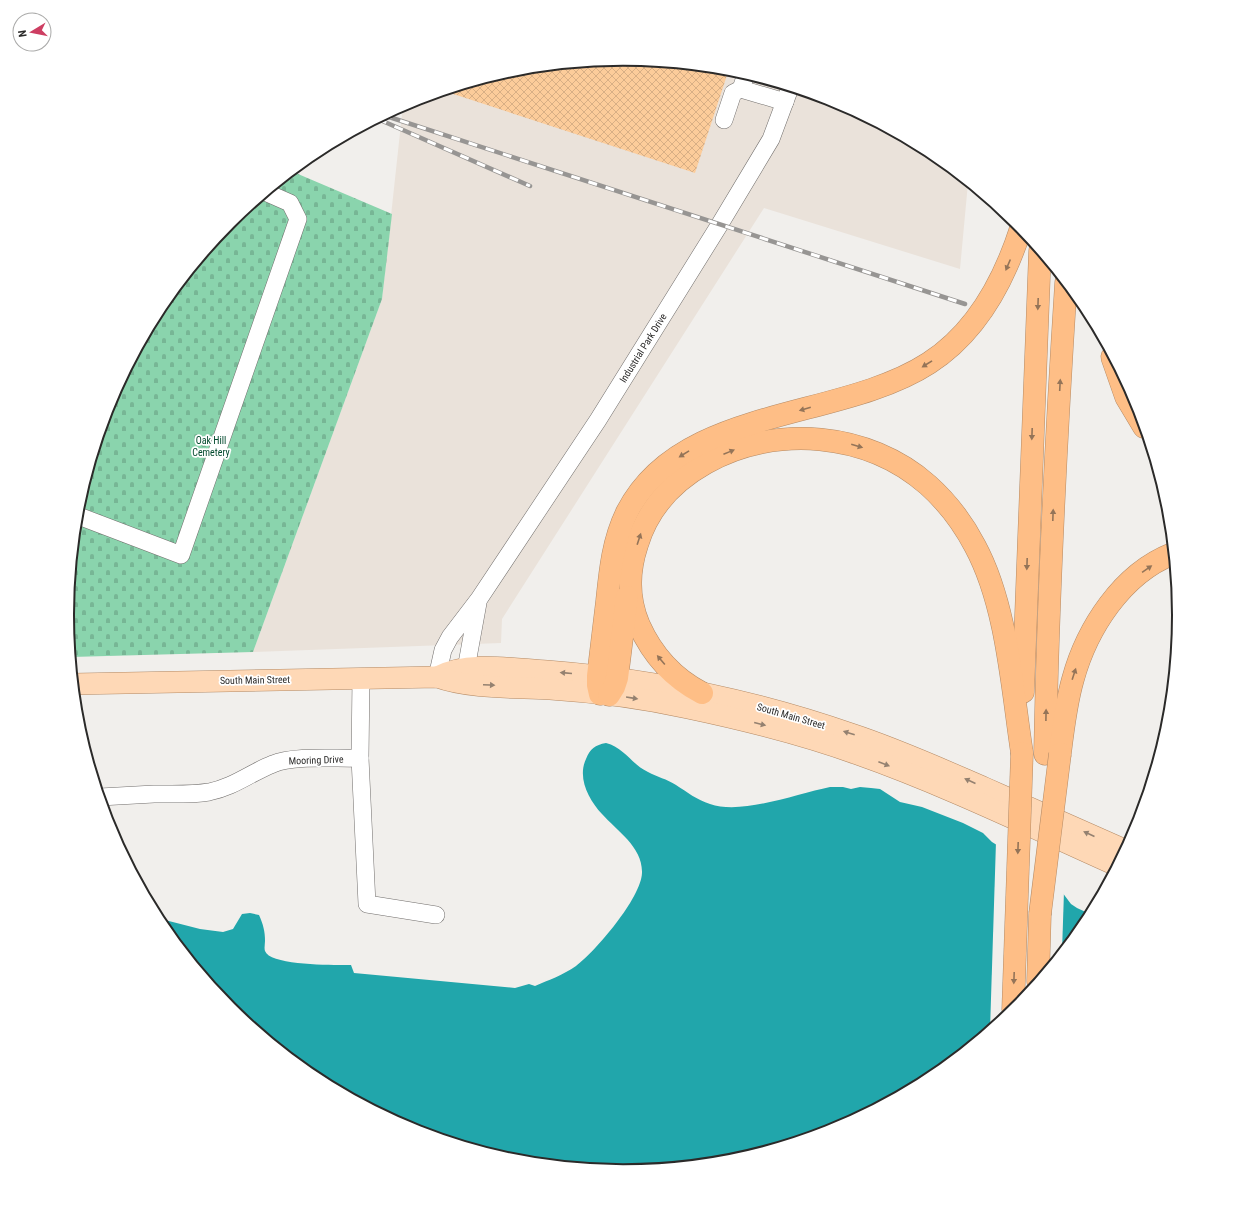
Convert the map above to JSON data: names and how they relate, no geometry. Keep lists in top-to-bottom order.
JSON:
{
  "streets": {
    "main road": ["South Main Street"],
    "street": ["Industrial Park Drive", "Mooring Drive"]
  },
  "crossings": [
    ["Industrial Park Drive", "South Main Street"]
  ],
  "parks": ["Oak Hill Cemetery"],
  "north": "left"
}
